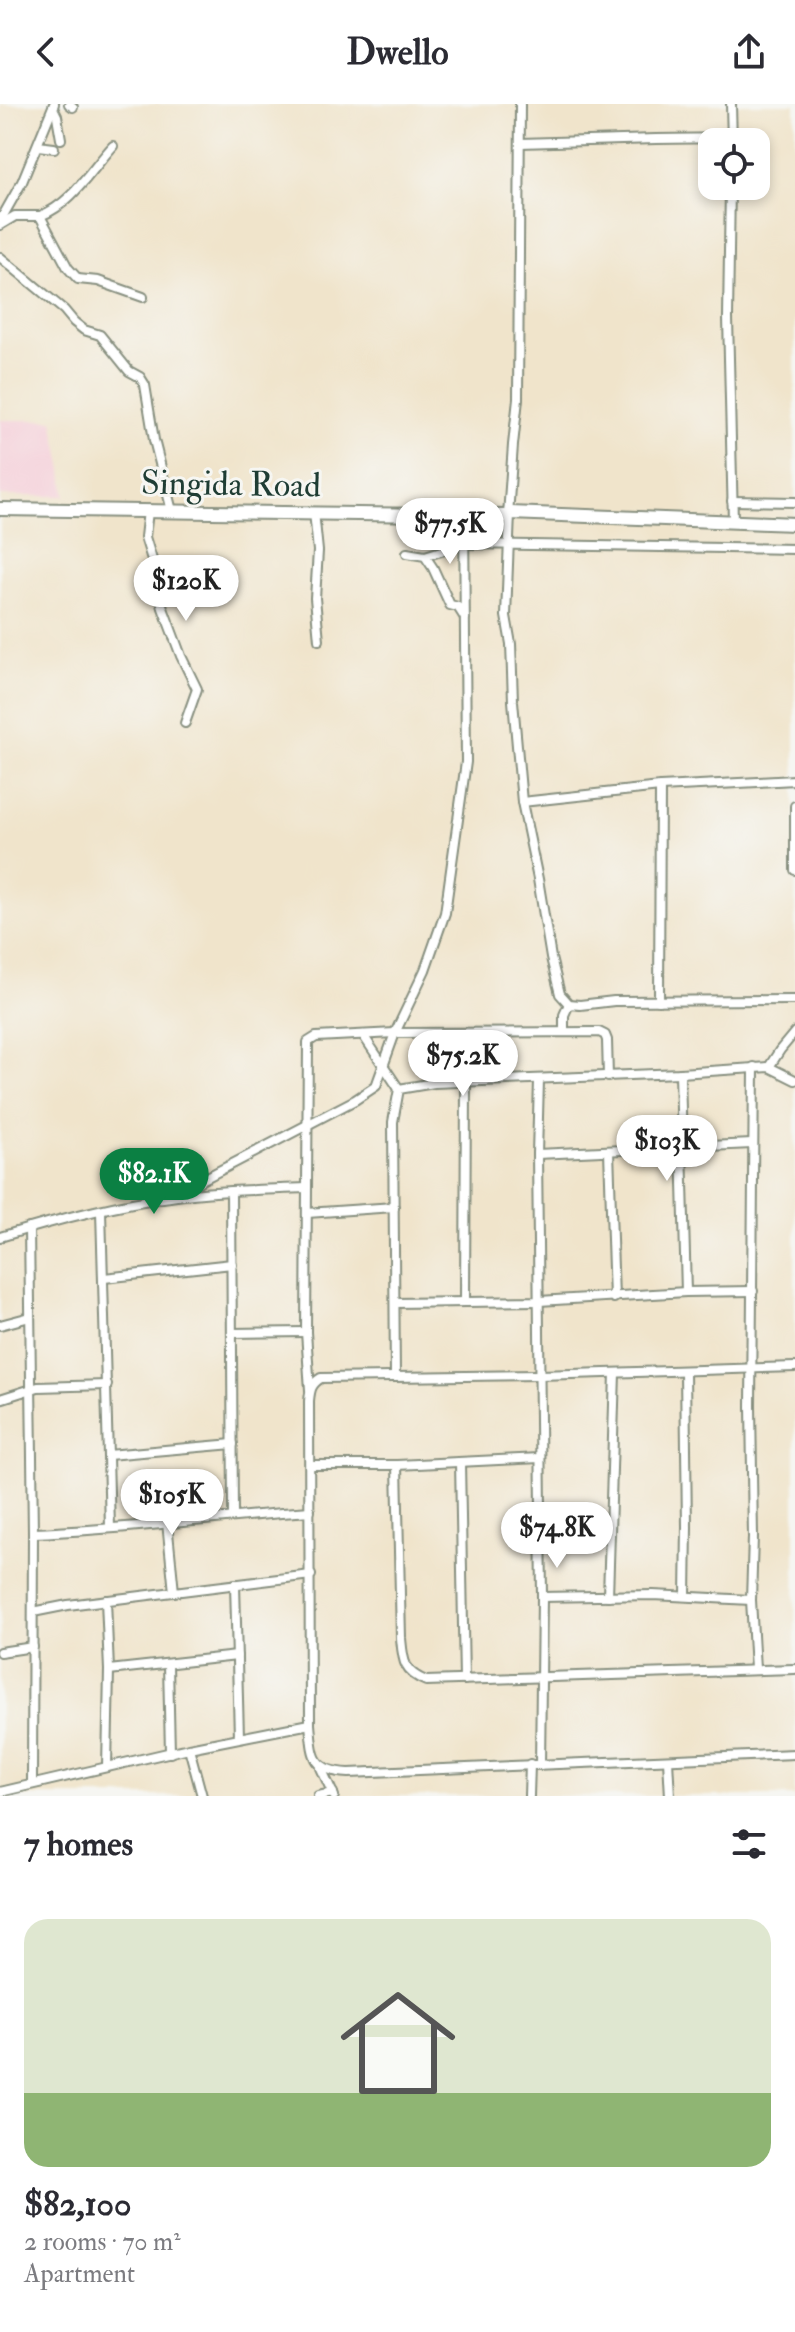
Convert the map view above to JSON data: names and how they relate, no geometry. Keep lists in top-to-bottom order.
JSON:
{
  "streets": {
    "highway": ["Singida Road"]
  },
  "page": {
    "header": "Dwello",
    "price": [
      "$77.5K",
      "$120K",
      "$75.2K",
      "$103K",
      "$82.1K",
      "$105K",
      "$74.8K"
    ],
    "heading": "7 homes",
    "list": [
      {
        "name": "$82,100",
        "note": "2 rooms · 70 m² · Apartment"
      }
    ]
  }
}
